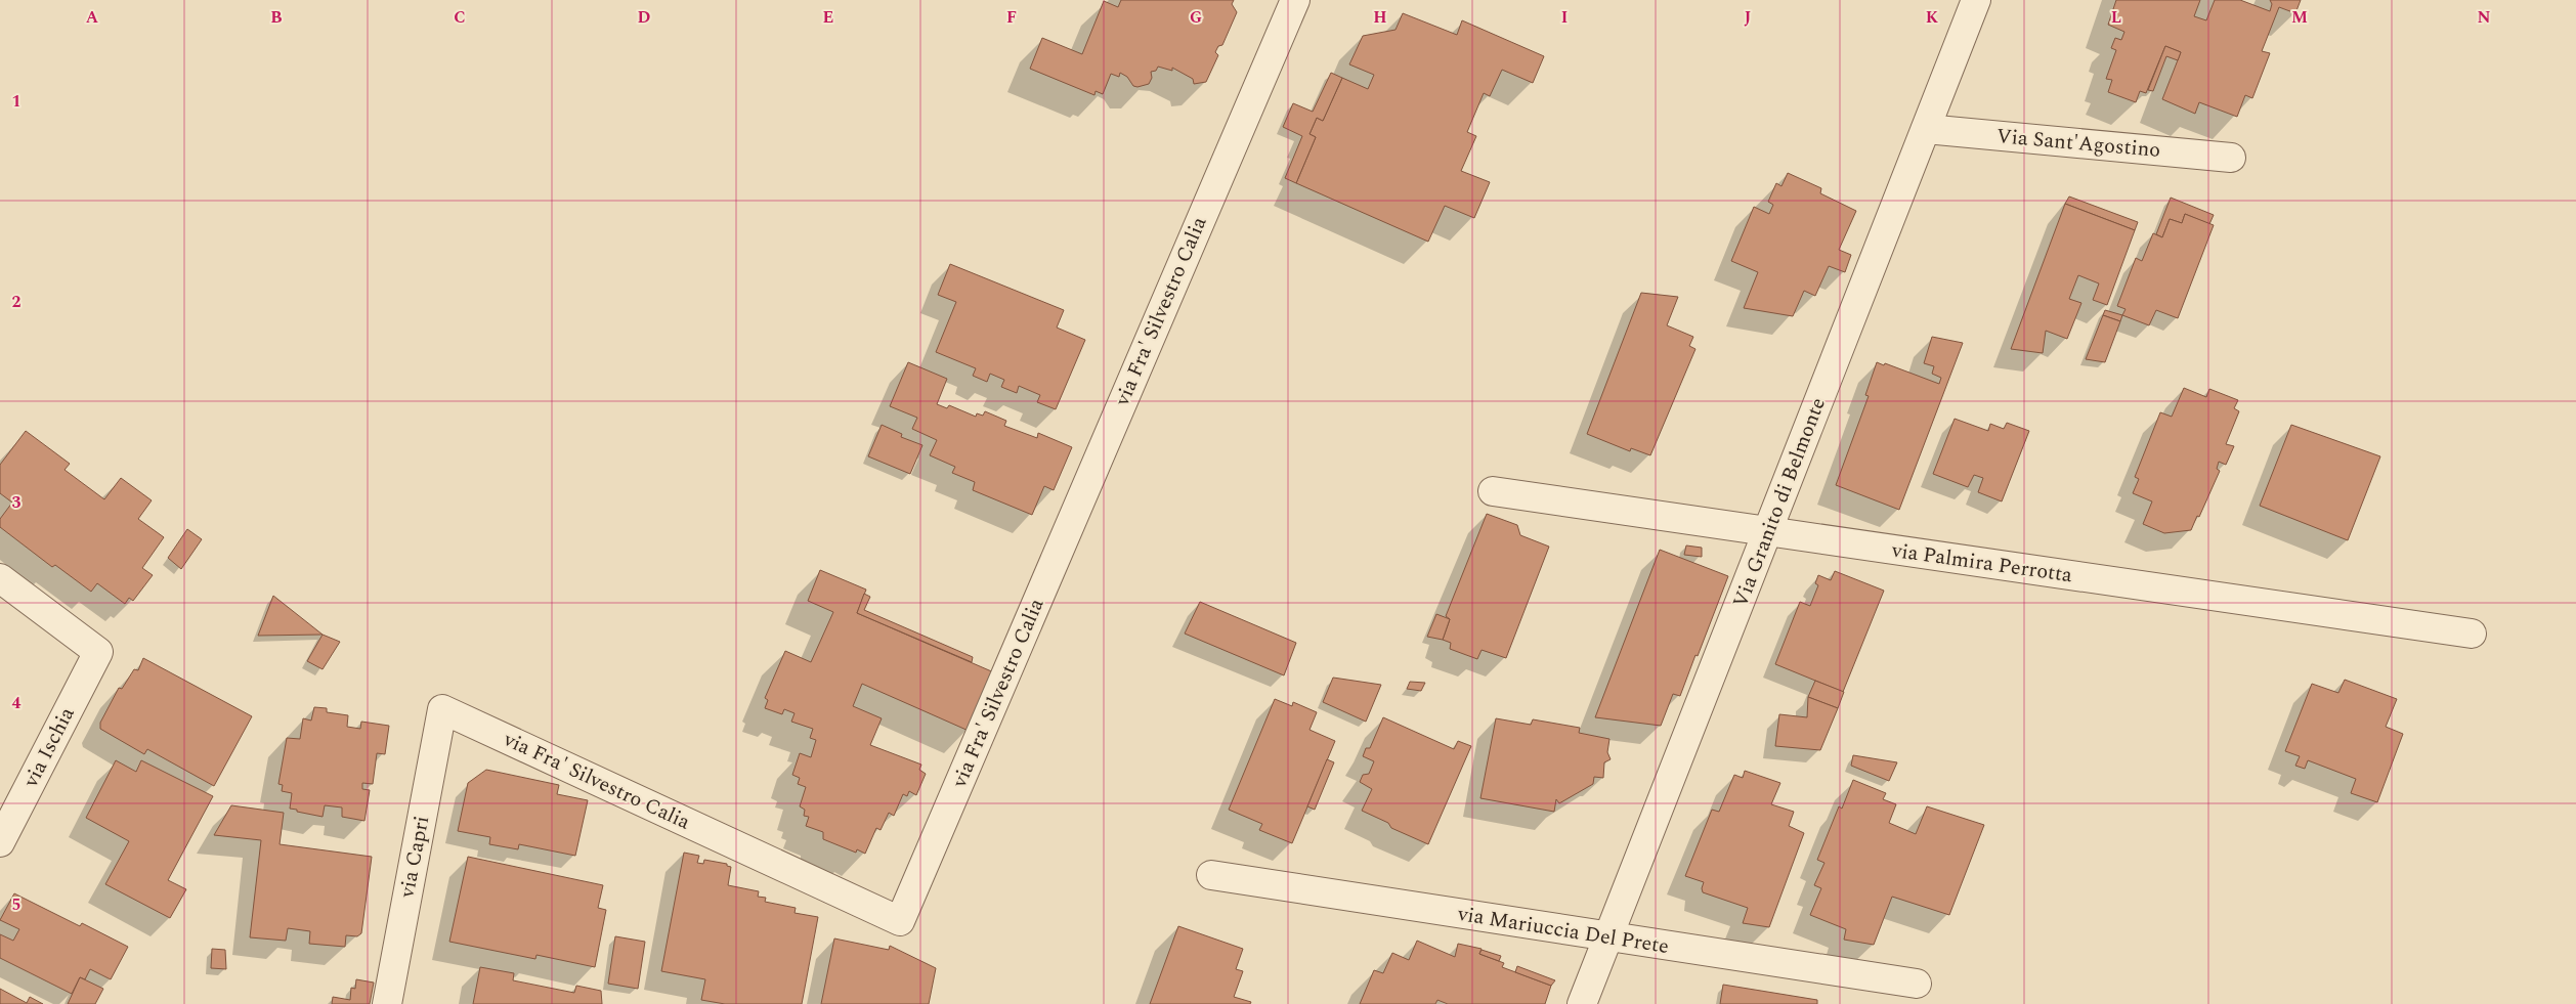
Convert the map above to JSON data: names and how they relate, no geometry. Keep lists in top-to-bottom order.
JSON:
{
  "streets": {
    "street": [
      "Via Sant'Agostino",
      "via Fra' Silvestro Calia",
      "Via Granito di Belmonte",
      "via Palmira Perrotta",
      "via Ischia",
      "via Capri",
      "via Mariuccia Del Prete"
    ]
  },
  "crossings": [
    ["Via Sant'Agostino", "Via Granito di Belmonte"],
    ["via Fra' Silvestro Calia", "via Capri"],
    ["Via Granito di Belmonte", "via Palmira Perrotta"],
    ["Via Granito di Belmonte", "via Mariuccia Del Prete"]
  ],
  "grid": {
    "columns": [
      "A",
      "B",
      "C",
      "D",
      "E",
      "F",
      "G",
      "H",
      "I",
      "J",
      "K",
      "L",
      "M",
      "N"
    ],
    "rows": [
      "1",
      "2",
      "3",
      "4",
      "5"
    ]
  }
}
